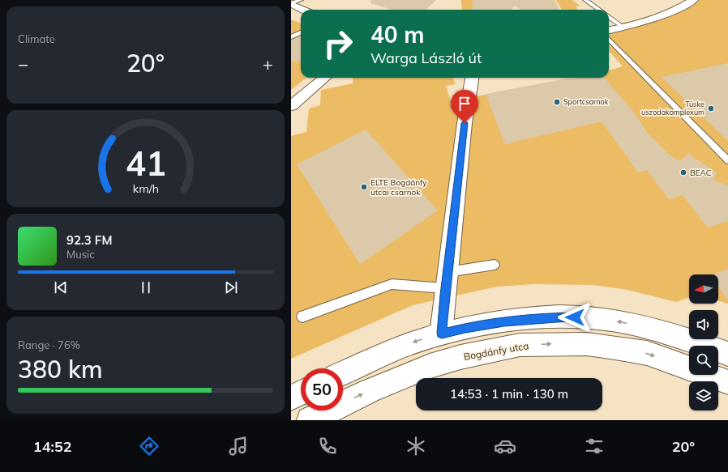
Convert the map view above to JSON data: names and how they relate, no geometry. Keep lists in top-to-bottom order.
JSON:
{
  "streets": {
    "street": ["Bogdánfy utca"]
  },
  "places": [
    "Sportcsarnok",
    "Tüske uszodakomplexum",
    "BEAC",
    "ELTE Bogdánfy utcai csarnok"
  ],
  "north": "left",
  "page": {
    "tile": [
      "Climate",
      ["Range · 76%", "380 km"]
    ],
    "turn": ["40 m", "Warga László út"],
    "heat": ["−", "20°", "+"],
    "song": ["92.3 FM", "Music"],
    "limit": "50",
    "trip": "14:53 · 1 min · 130 m",
    "tabs": ["14:52", "20°"],
    "gauge": ["41", "km/h"]
  }
}
